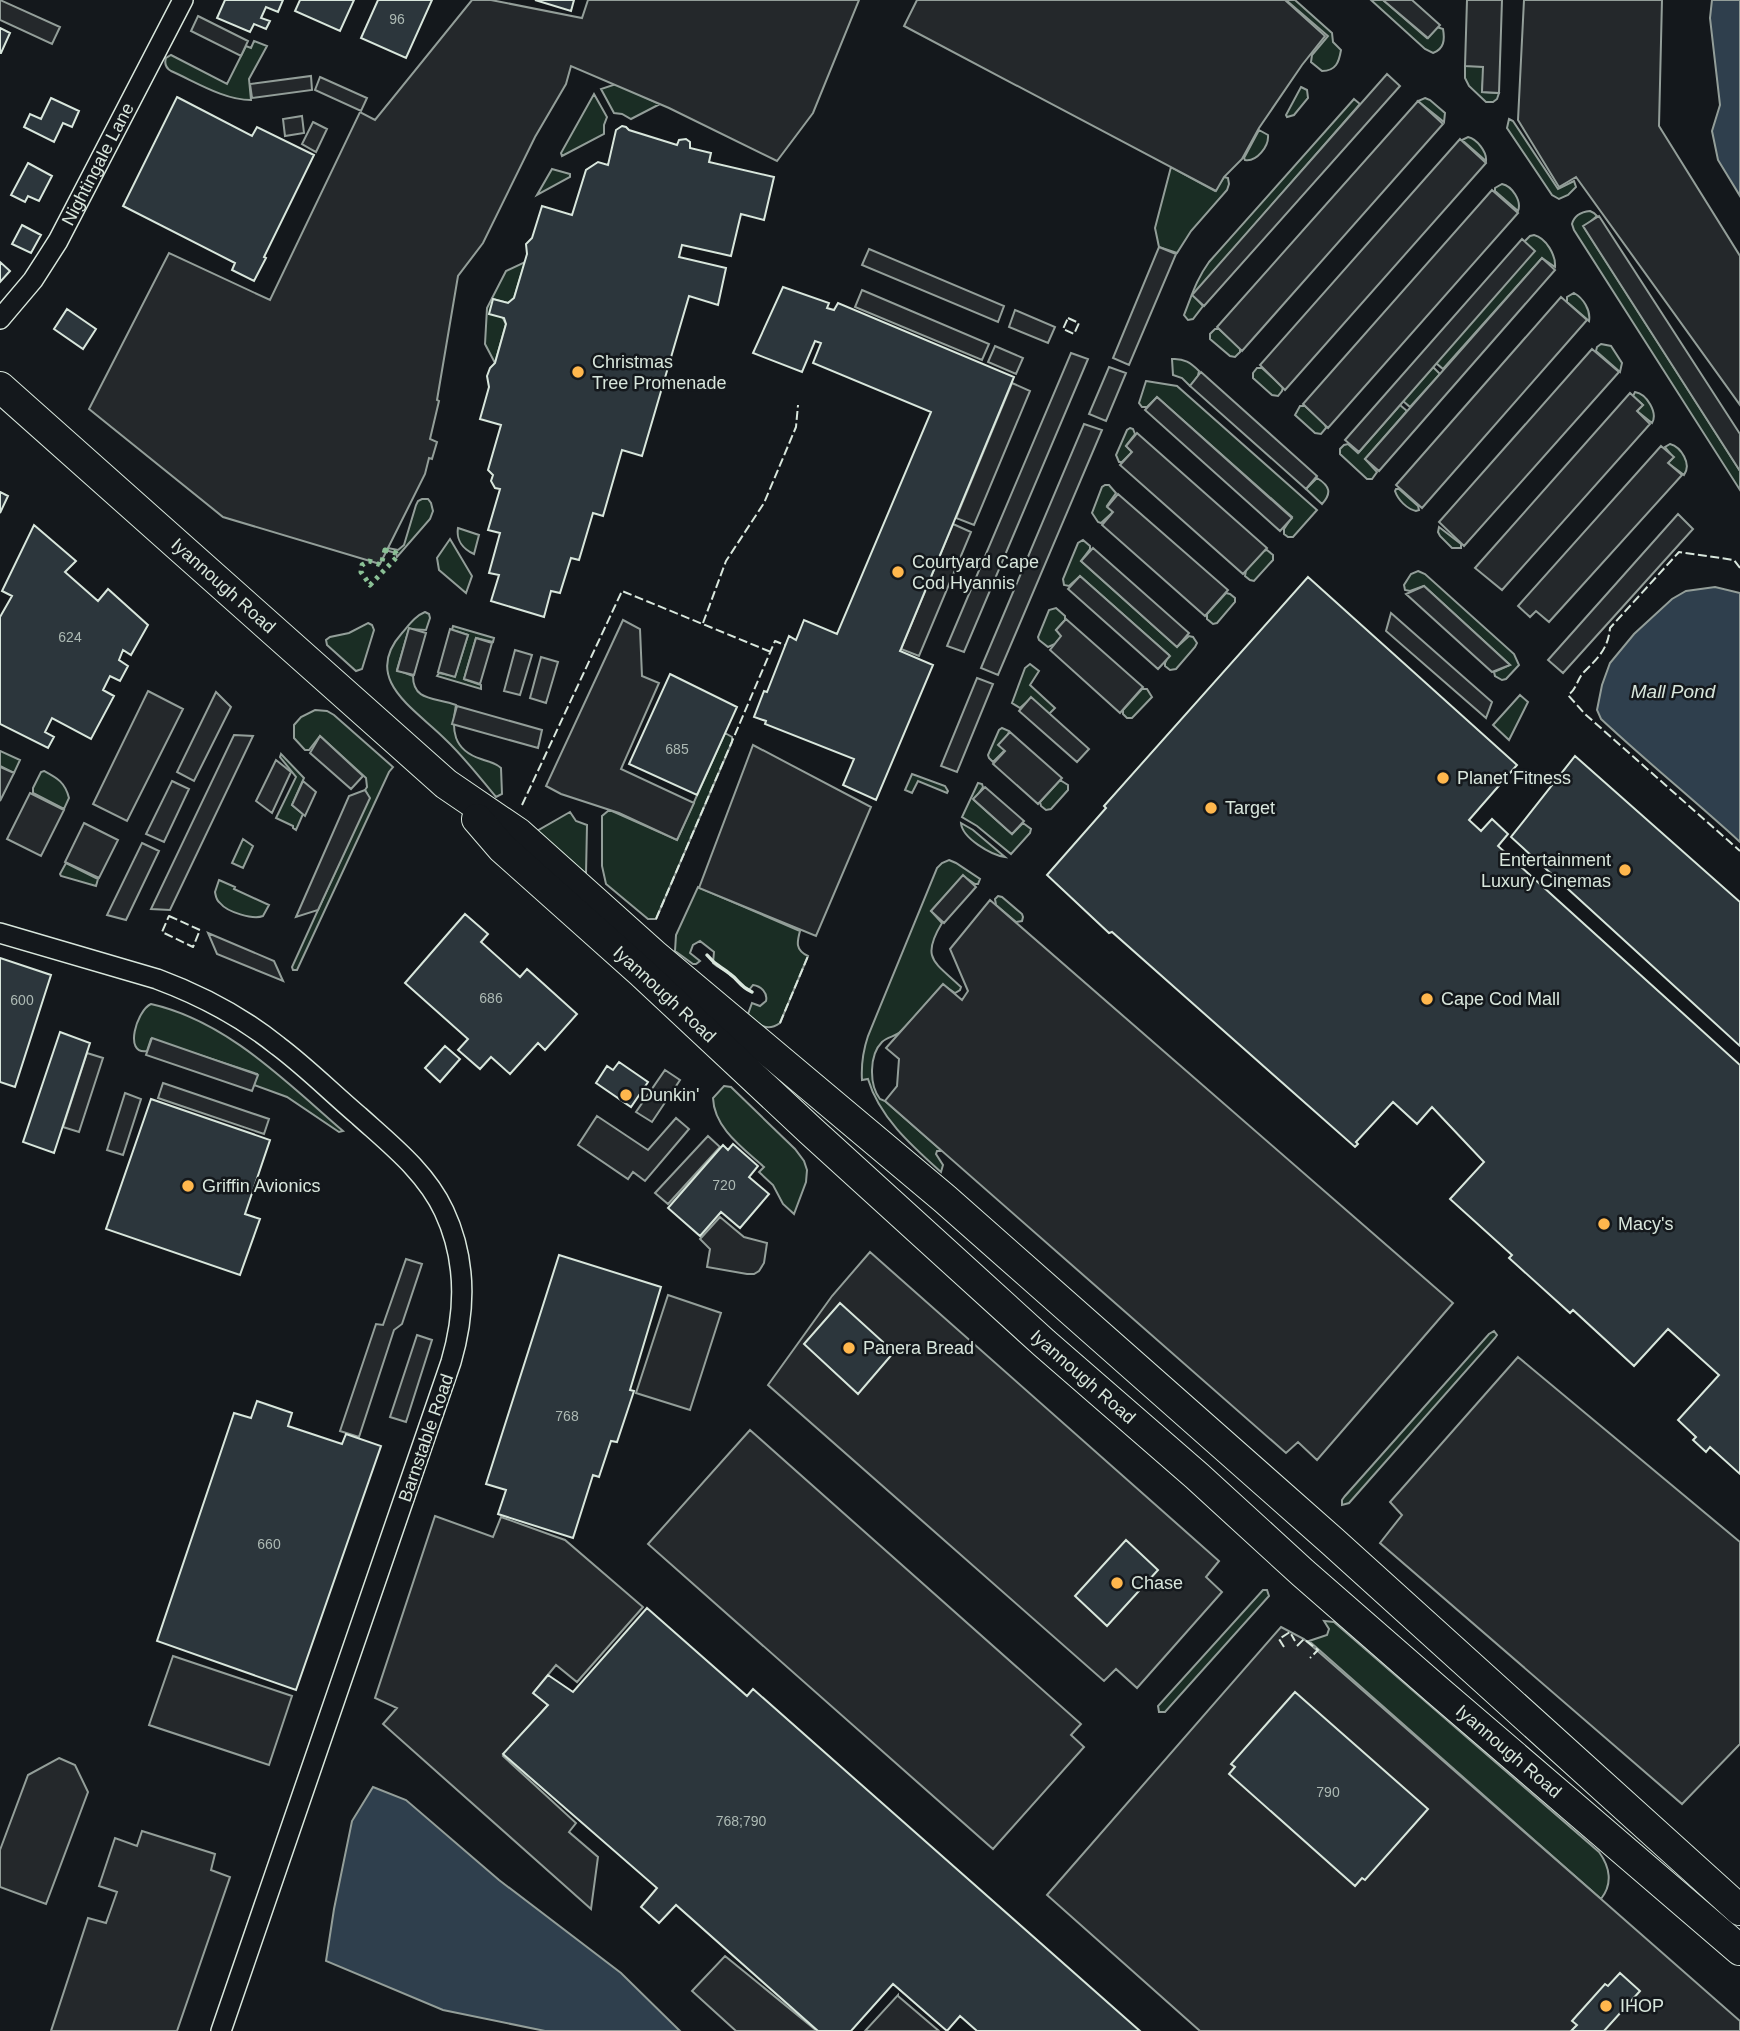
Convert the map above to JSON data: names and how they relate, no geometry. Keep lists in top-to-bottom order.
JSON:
{
  "streets": {
    "main road": ["Iyannough Road"],
    "street": ["Nightingale Lane", "Barnstable Road"]
  },
  "water": ["Mall Pond"],
  "places": [
    "Christmas Tree Promenade",
    "Courtyard Cape Cod Hyannis",
    "Planet Fitness",
    "Target",
    "Entertainment Luxury Cinemas",
    "Cape Cod Mall",
    "Dunkin'",
    "Griffin Avionics",
    "Macy's",
    "Panera Bread",
    "Chase",
    "IHOP"
  ],
  "house_numbers": [
    "96",
    "624",
    "685",
    "686",
    "600",
    "720",
    "768",
    "660",
    "790",
    "768;790"
  ]
}
